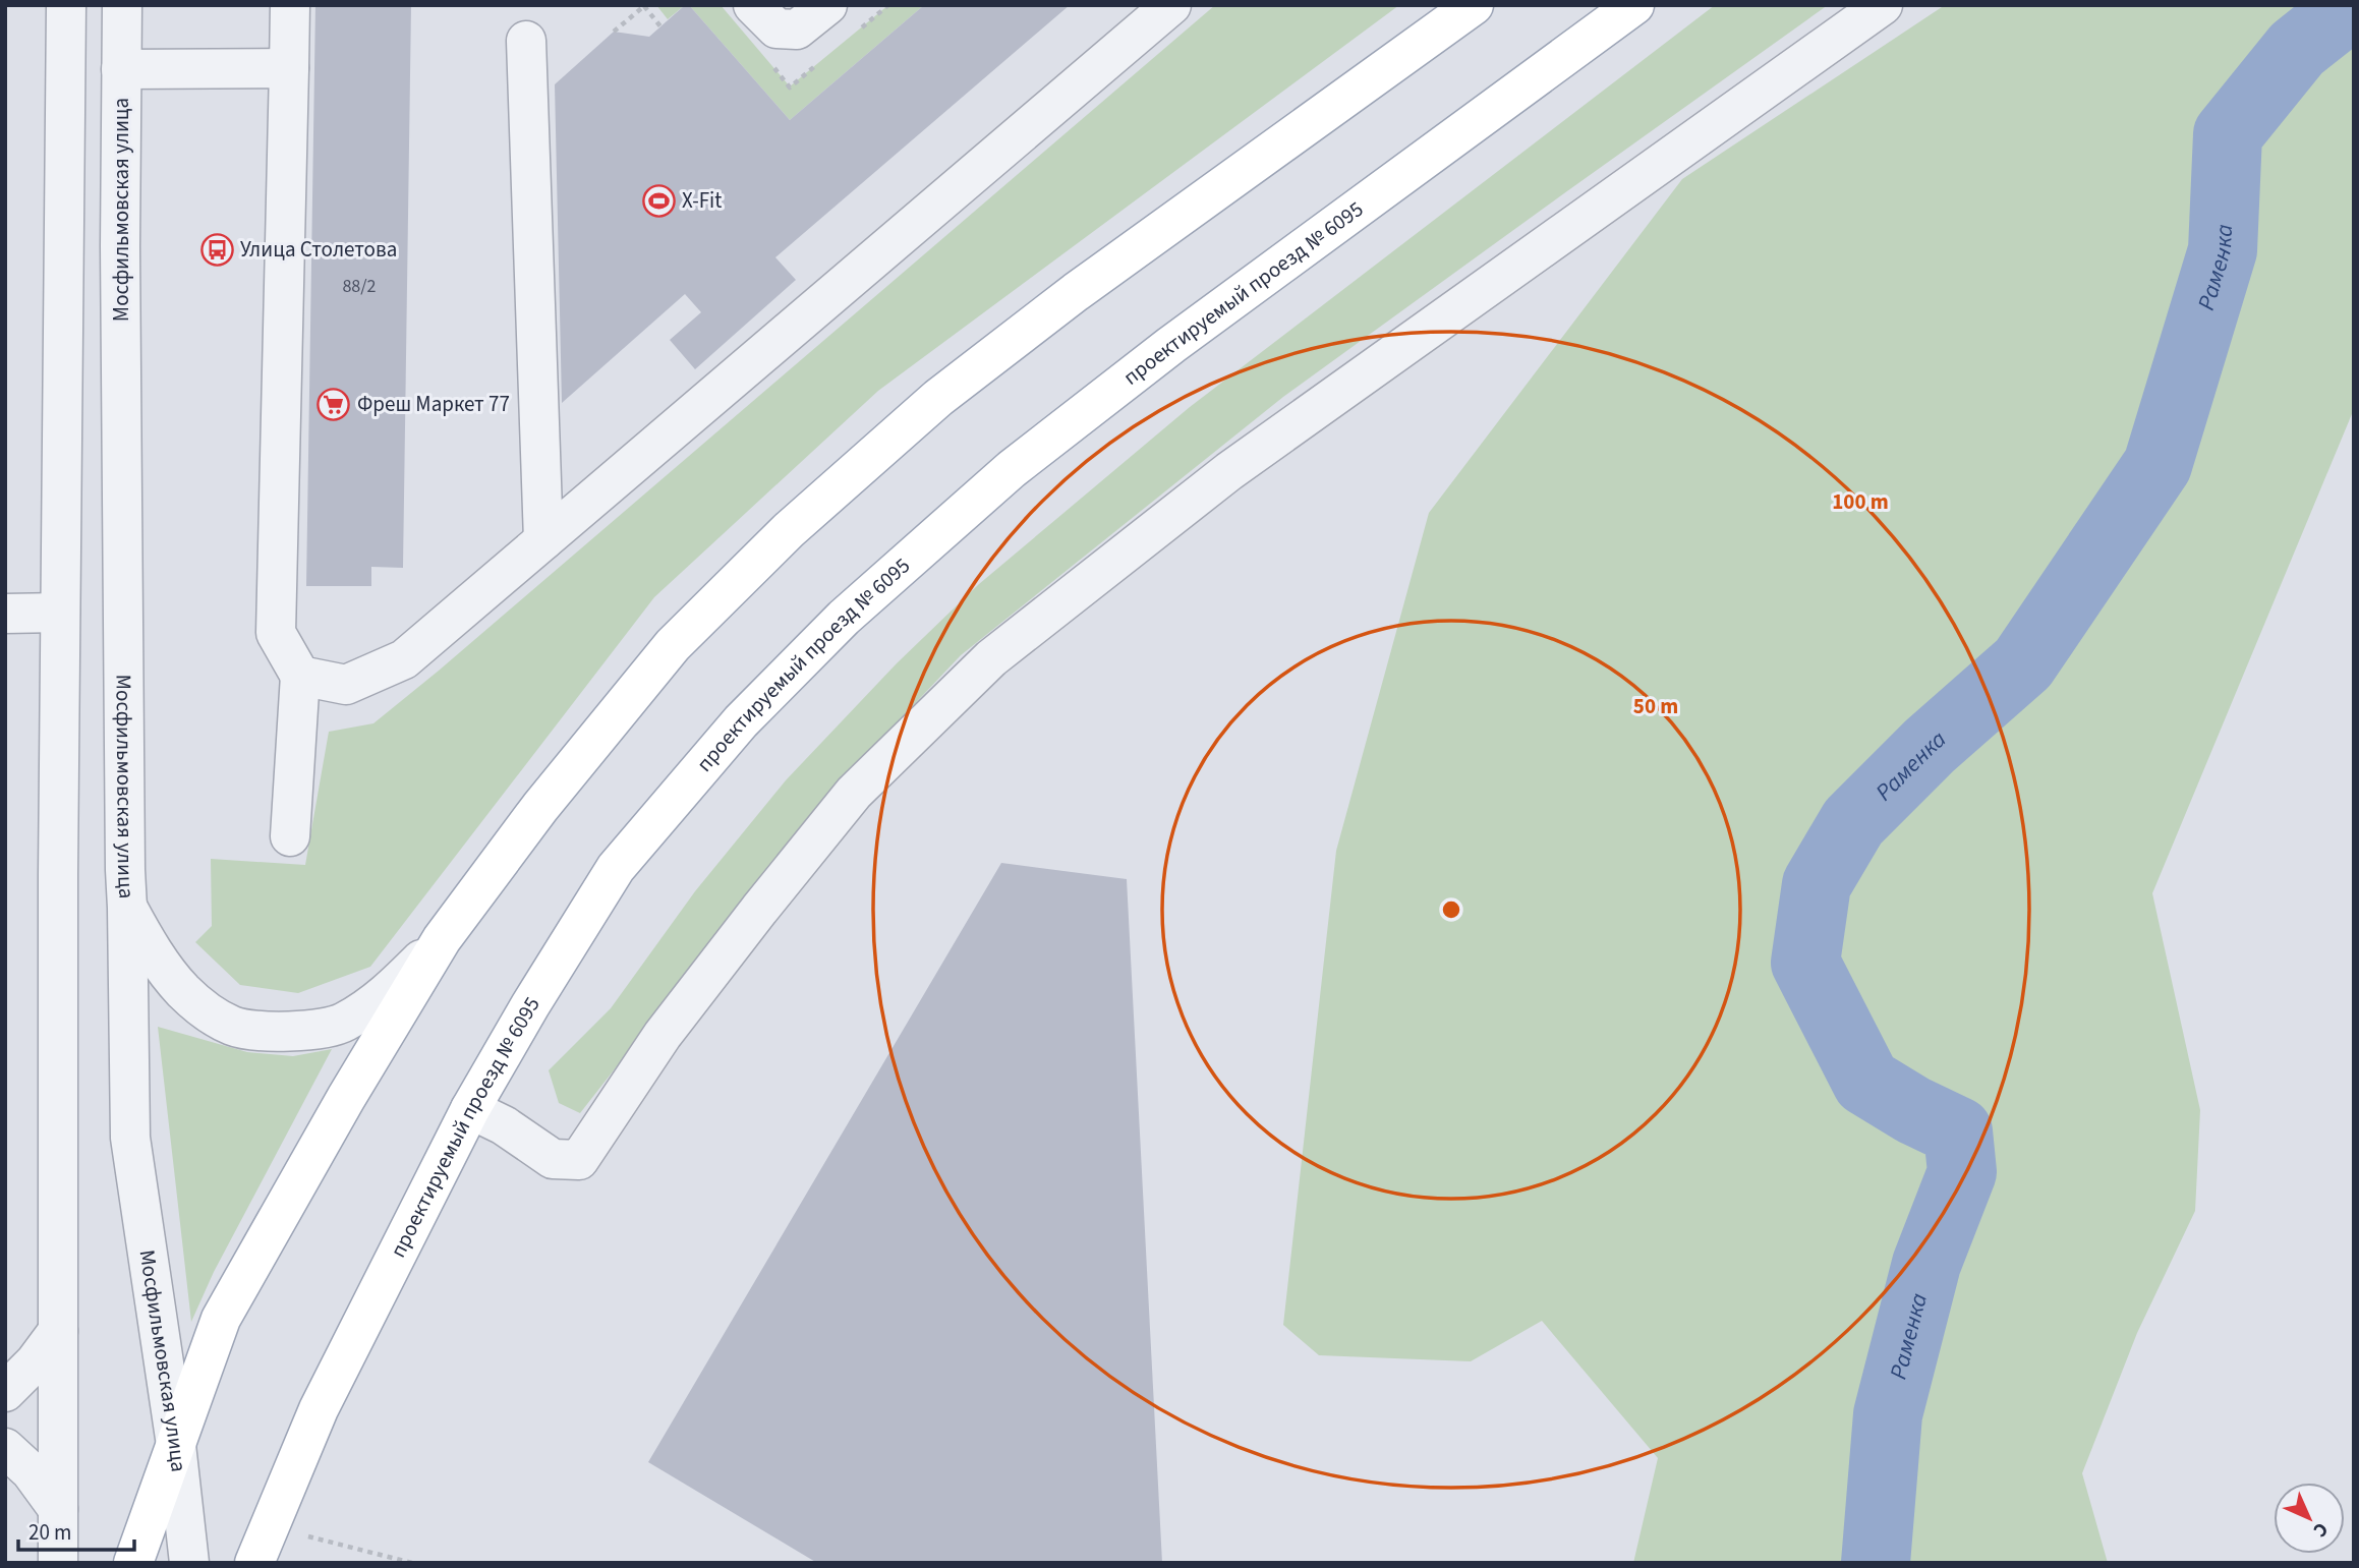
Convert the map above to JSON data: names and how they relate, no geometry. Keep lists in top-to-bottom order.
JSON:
{
  "streets": {
    "main road": ["проектируемый проезд № 6095"],
    "street": ["Мосфильмовская улица"]
  },
  "water": ["Раменка"],
  "places": {
    "sports": ["X-Fit"],
    "bus stop": ["Улица Столетова"],
    "supermarket": ["Фреш Маркет 77"]
  },
  "house_numbers": ["88/2"],
  "scale_bar": "20 m",
  "north": "bottom right",
  "rings": ["100 m", "50 m"]
}
